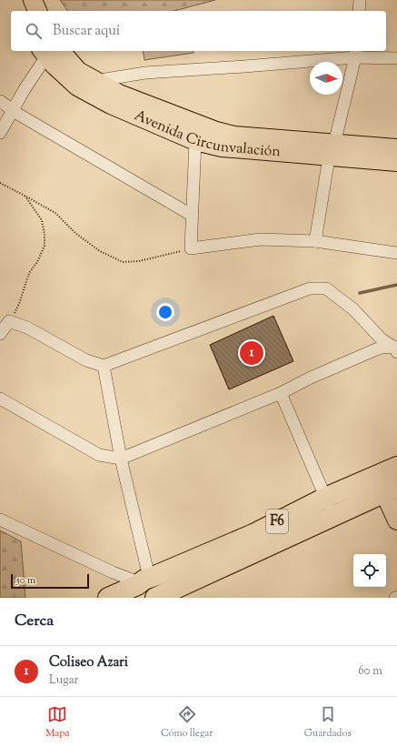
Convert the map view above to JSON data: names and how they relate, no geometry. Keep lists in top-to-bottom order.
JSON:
{
  "streets": {
    "highway": ["F6"],
    "main road": ["Avenida Circunvalación"]
  },
  "scale_bar": "50 m",
  "north": "right",
  "page": {
    "search": "Buscar aquí",
    "pins": "1",
    "scale": "50 m",
    "heading": "Cerca",
    "list": [
      {
        "mark": "1",
        "name": "Coliseo Azari",
        "note": "Lugar",
        "value": "60 m"
      }
    ],
    "nav": ["Mapa", "Cómo llegar", "Guardados"]
  }
}
